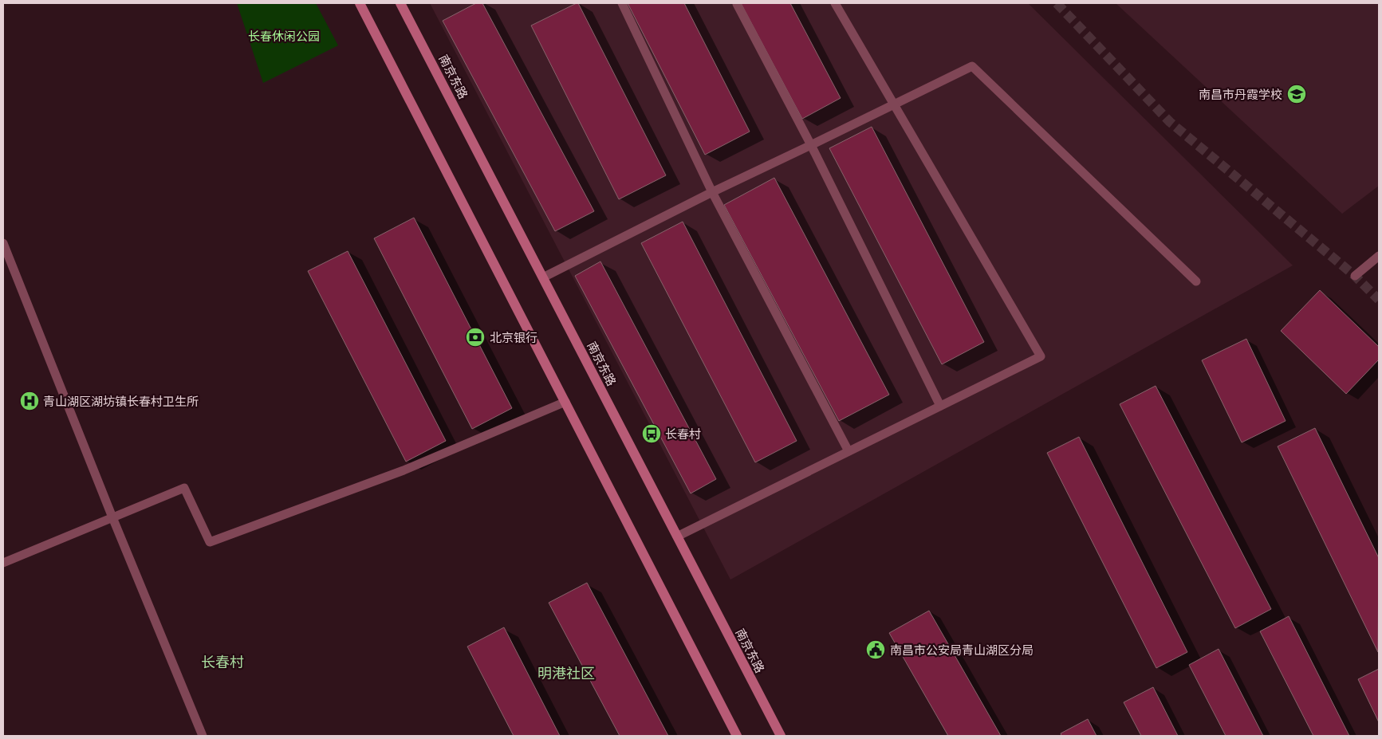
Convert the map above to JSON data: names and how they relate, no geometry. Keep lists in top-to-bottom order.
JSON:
{
  "streets": {
    "main road": ["南京东路"]
  },
  "districts": ["长春村", "明港社区"],
  "parks": ["长春休闲公园"],
  "places": {
    "school or university": ["南昌市丹霞学校"],
    "bank": ["北京银行"],
    "hospital": ["青山湖区湖坊镇长春村卫生所"],
    "bus stop": ["长春村"],
    "public building": ["南昌市公安局青山湖区分局"]
  }
}
